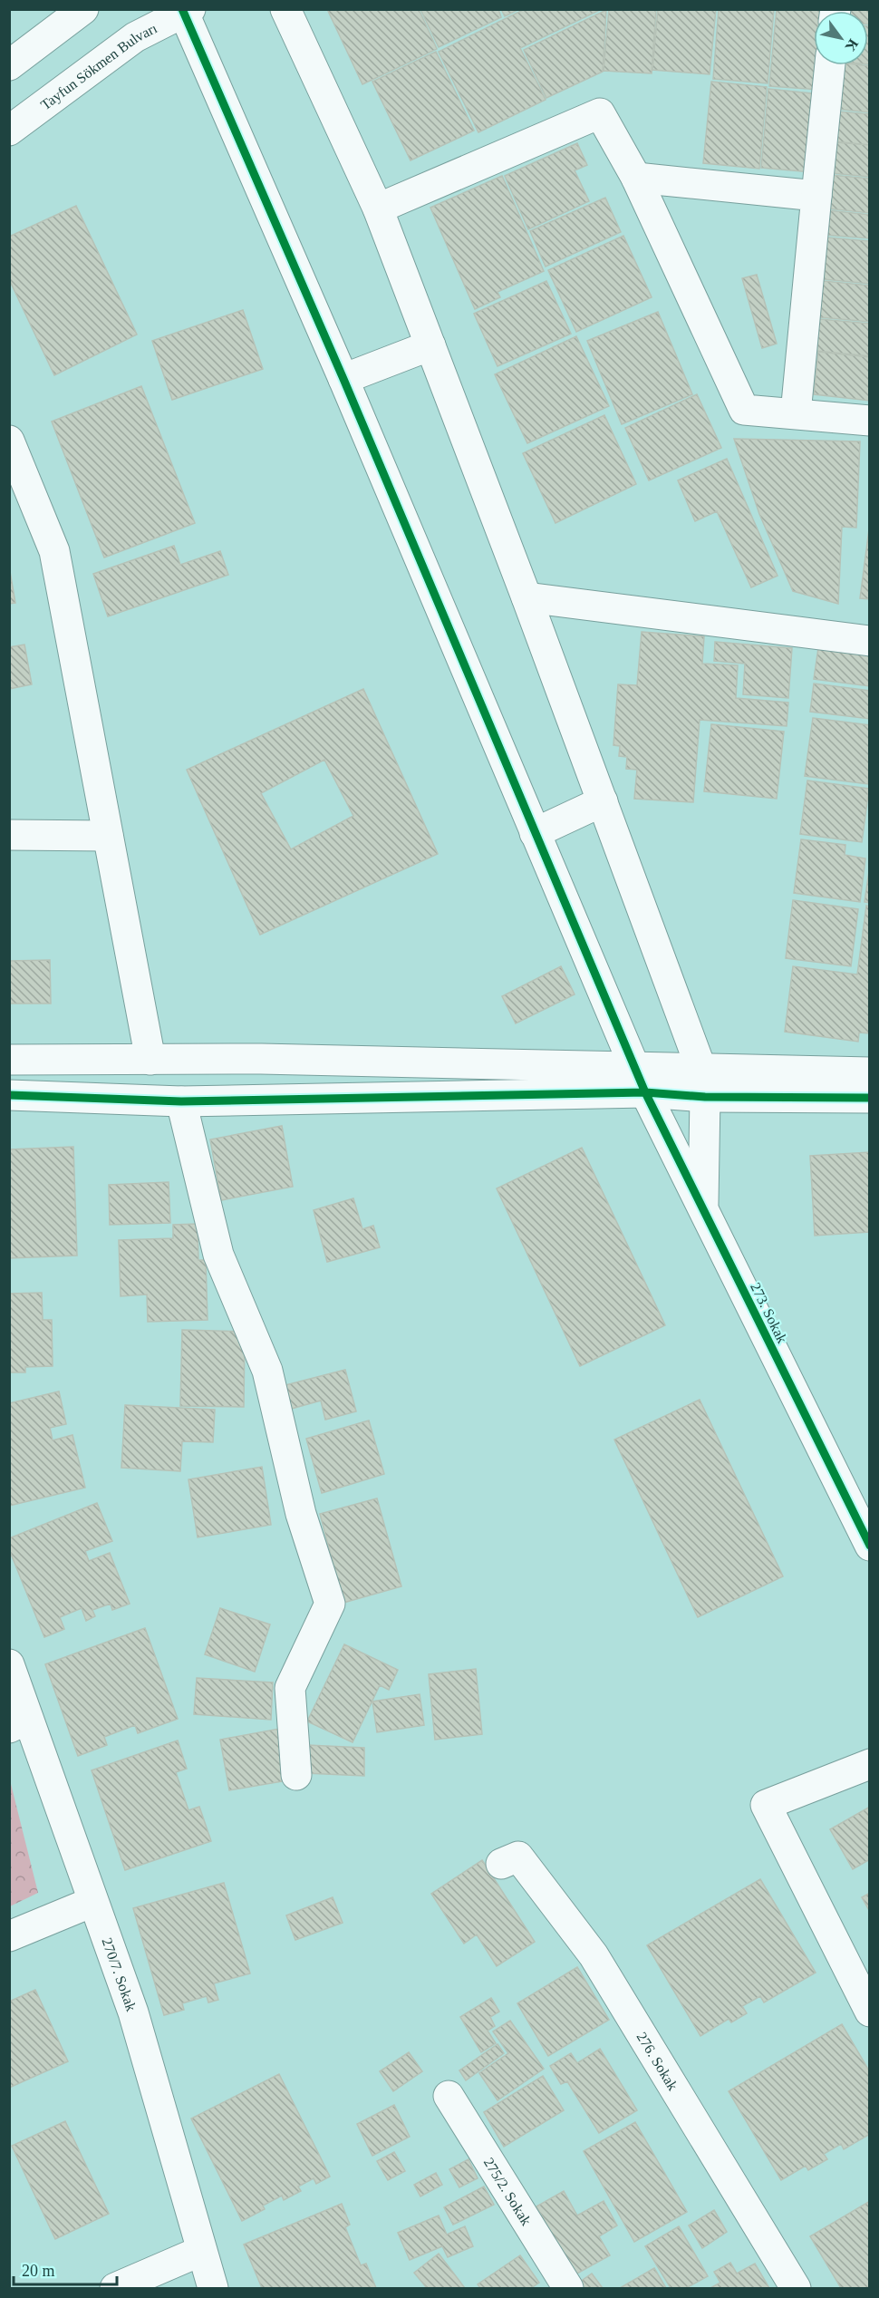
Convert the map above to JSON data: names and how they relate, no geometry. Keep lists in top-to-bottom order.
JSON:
{
  "streets": {
    "street": [
      "Tayfun Sökmen Bulvarı",
      "273. Sokak",
      "270/7. Sokak",
      "276. Sokak",
      "275/2. Sokak"
    ]
  },
  "crossings": [
    ["Tayfun Sökmen Bulvarı", "273. Sokak"]
  ],
  "scale_bar": "20 m",
  "north": "bottom right"
}
